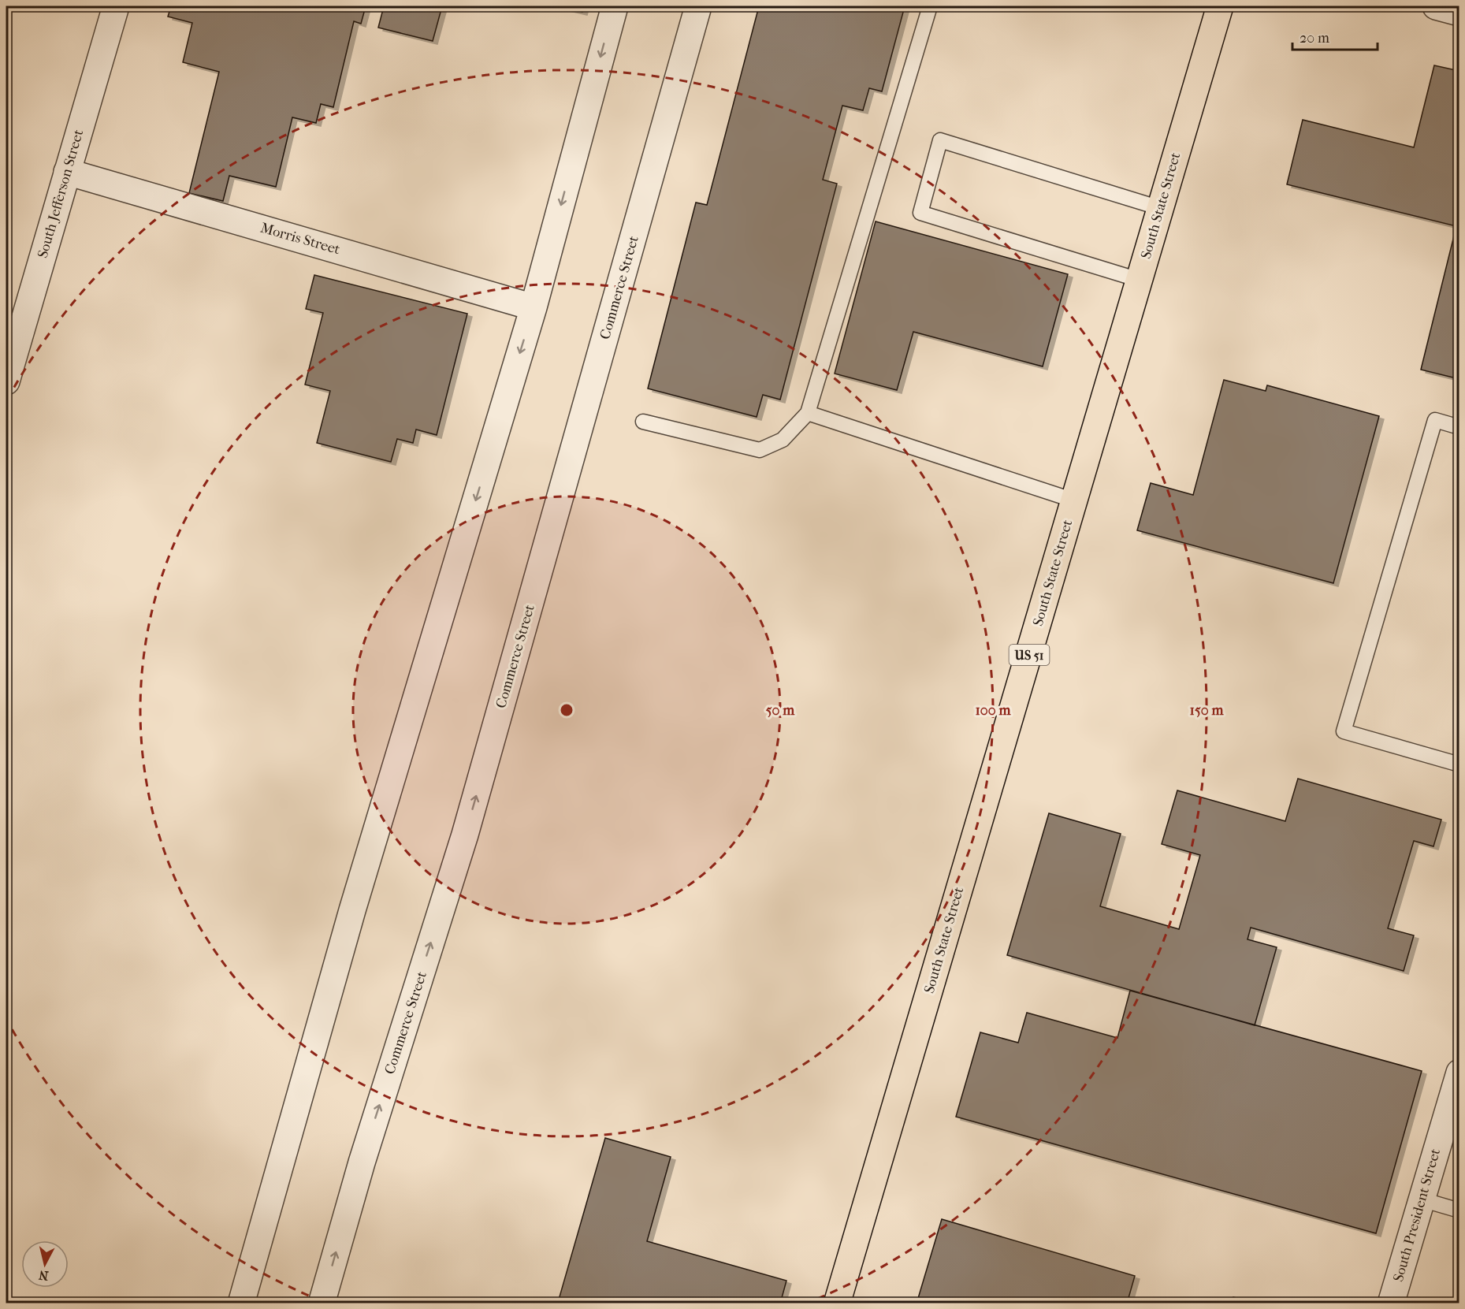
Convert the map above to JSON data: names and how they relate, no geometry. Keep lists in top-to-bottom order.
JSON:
{
  "streets": {
    "main road": ["South State Street", "US 51"],
    "street": [
      "South Jefferson Street",
      "Morris Street",
      "Commerce Street",
      "South President Street"
    ]
  },
  "crossings": [
    ["South Jefferson Street", "Morris Street"]
  ],
  "scale_bar": "20 m",
  "north": "bottom",
  "rings": ["50 m", "100 m", "150 m"]
}
